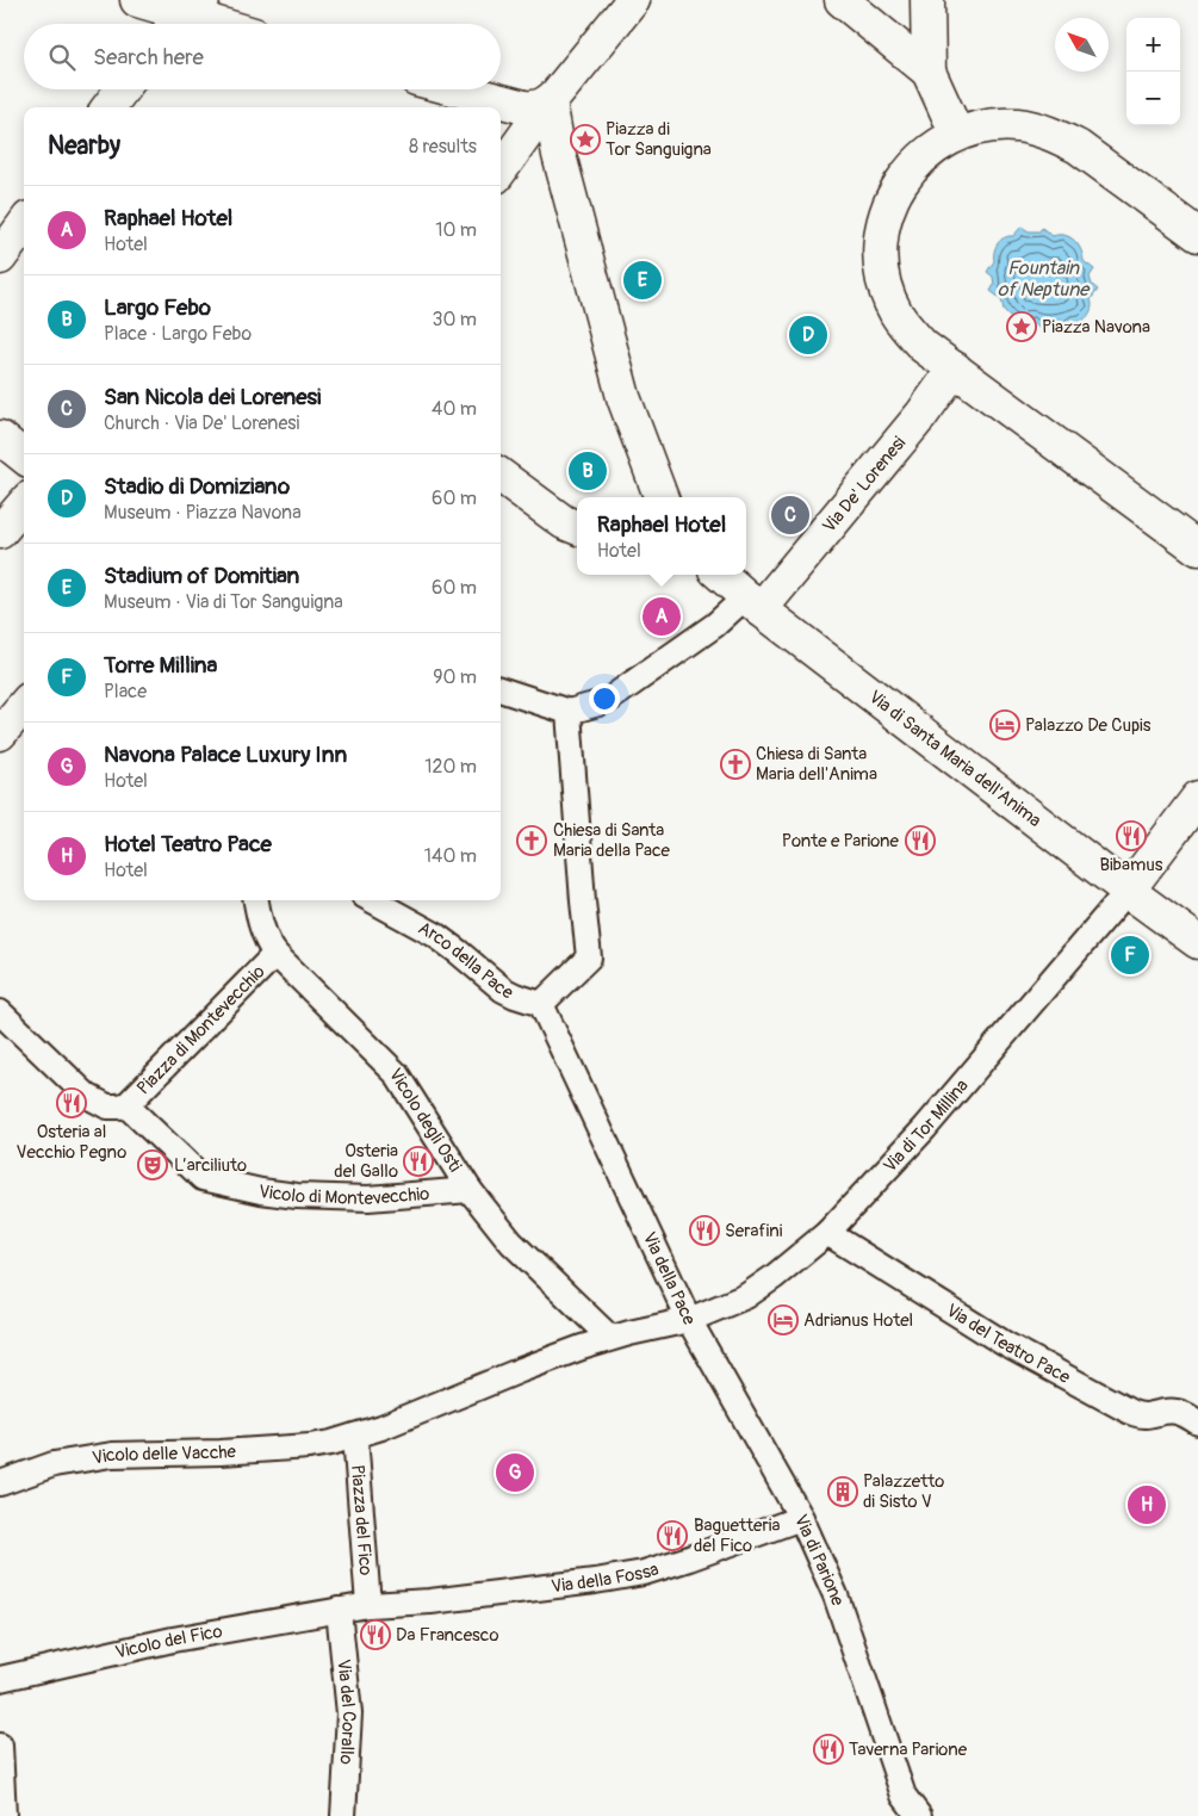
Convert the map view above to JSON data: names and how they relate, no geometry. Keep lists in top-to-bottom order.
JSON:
{
  "streets": {
    "street": ["Via De' Lorenesi", "Via di Santa Maria dell'Anima"],
    "lane": [
      "Arco della Pace",
      "Piazza di Montevecchio",
      "Vicolo degli Osti",
      "Via di Tor Millina",
      "Vicolo di Montevecchio",
      "Via della Pace",
      "Via del Teatro Pace",
      "Vicolo delle Vacche",
      "Piazza del Fico",
      "Via di Parione",
      "Via della Fossa",
      "Vicolo del Fico",
      "Via del Corallo"
    ]
  },
  "crossings": [
    ["Via De' Lorenesi", "Via di Santa Maria dell'Anima"],
    ["Via di Santa Maria dell'Anima", "Via di Tor Millina"],
    ["Arco della Pace", "Via della Pace"],
    ["Piazza di Montevecchio", "Vicolo degli Osti"],
    ["Piazza di Montevecchio", "Vicolo di Montevecchio"],
    ["Vicolo degli Osti", "Vicolo di Montevecchio"],
    ["Vicolo degli Osti", "Via della Pace"],
    ["Via di Tor Millina", "Via della Pace"],
    ["Via di Tor Millina", "Via del Teatro Pace"],
    ["Via di Tor Millina", "Via di Parione"],
    ["Via della Pace", "Piazza del Fico"],
    ["Via della Pace", "Via di Parione"],
    ["Vicolo delle Vacche", "Piazza del Fico"],
    ["Piazza del Fico", "Via della Fossa"],
    ["Via di Parione", "Via della Fossa"],
    ["Vicolo del Fico", "Via del Corallo"]
  ],
  "water": ["Fountain of Neptune"],
  "places": {
    "place": ["Piazza di Tor Sanguigna", "Piazza Navona"],
    "hotel": ["Palazzo De Cupis", "Adrianus Hotel"],
    "church": ["Chiesa di Santa Maria dell'Anima", "Chiesa di Santa Maria della Pace"],
    "restaurant": [
      "Bibamus",
      "Ponte e Parione",
      "Osteria al Vecchio Pegno",
      "Osteria del Gallo",
      "Serafini",
      "Baguetteria del Fico",
      "Da Francesco",
      "Taverna Parione"
    ],
    "theatre": ["L’arciliuto"],
    "building": ["Palazzetto di Sisto V"]
  },
  "north": "top left",
  "page": {
    "map_buttons": ["+", "−"],
    "search": "Search here",
    "heading": ["Nearby", "8 results"],
    "list": [
      {
        "mark": "A",
        "name": "Raphael Hotel",
        "note": "Hotel",
        "value": "10 m"
      },
      {
        "mark": "B",
        "name": "Largo Febo",
        "note": "Place · Largo Febo",
        "value": "30 m"
      },
      {
        "mark": "C",
        "name": "San Nicola dei Lorenesi",
        "note": "Church · Via De' Lorenesi",
        "value": "40 m"
      },
      {
        "mark": "D",
        "name": "Stadio di Domiziano",
        "note": "Museum · Piazza Navona",
        "value": "60 m"
      },
      {
        "mark": "E",
        "name": "Stadium of Domitian",
        "note": "Museum · Via di Tor Sanguigna",
        "value": "60 m"
      },
      {
        "mark": "F",
        "name": "Torre Millina",
        "note": "Place",
        "value": "90 m"
      },
      {
        "mark": "G",
        "name": "Navona Palace Luxury Inn",
        "note": "Hotel",
        "value": "120 m"
      },
      {
        "mark": "H",
        "name": "Hotel Teatro Pace",
        "note": "Hotel",
        "value": "140 m"
      }
    ],
    "pins": [
      "E",
      "D",
      "B",
      "C",
      "A",
      "F",
      "G",
      "H"
    ],
    "popup": ["Raphael Hotel", "Hotel"]
  }
}
